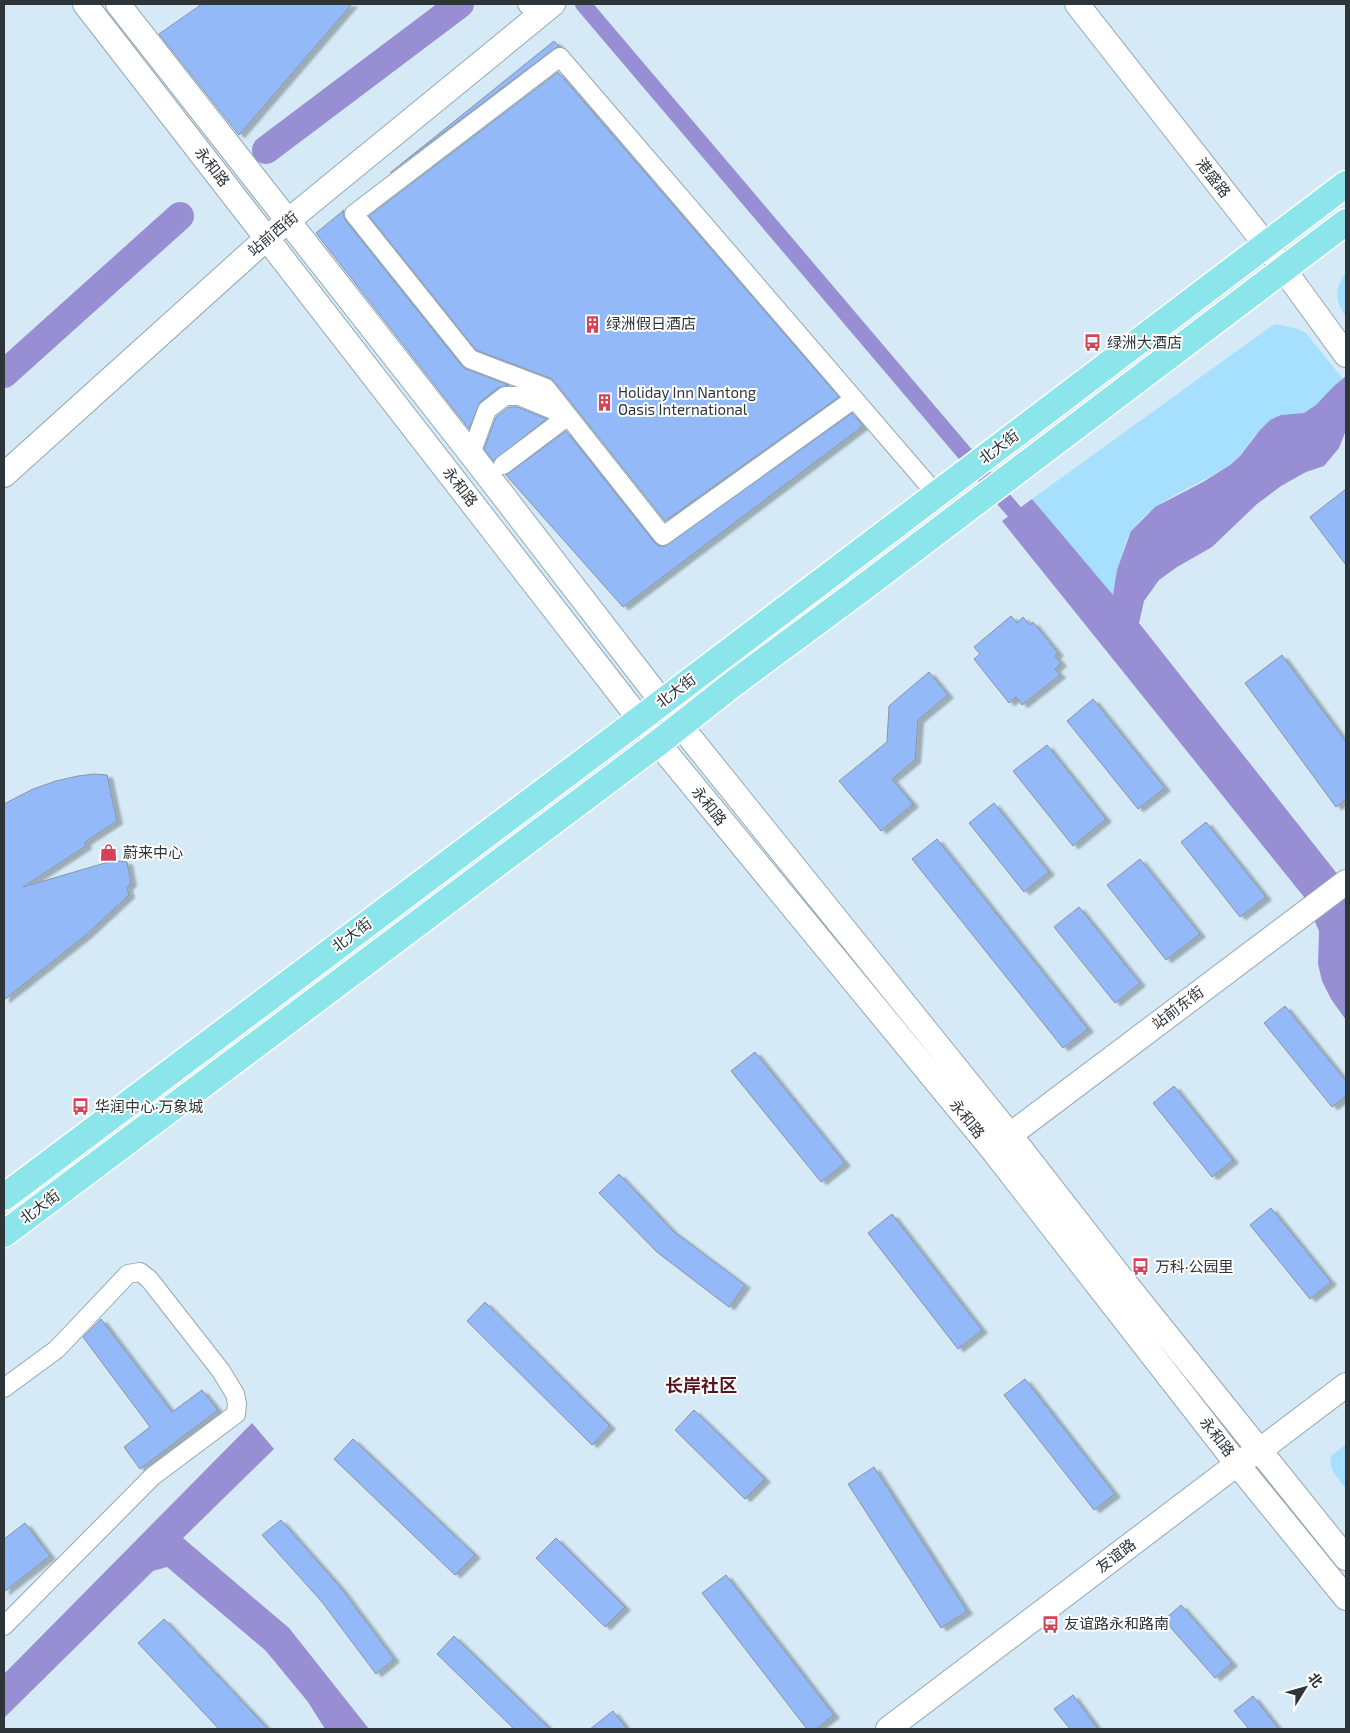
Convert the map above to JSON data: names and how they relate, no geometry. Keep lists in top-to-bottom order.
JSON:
{
  "streets": {
    "main road": [
      "永和路",
      "港盛路",
      "站前西街",
      "北大街",
      "站前东街",
      "友谊路"
    ]
  },
  "crossings": [
    ["永和路", "站前西街"],
    ["永和路", "北大街"],
    ["永和路", "站前东街"],
    ["永和路", "友谊路"],
    ["港盛路", "北大街"]
  ],
  "districts": ["长岸社区"],
  "places": {
    "building": ["绿洲假日酒店", "Holiday Inn Nantong Oasis International"],
    "bus stop": [
      "绿洲大酒店",
      "华润中心·万象城",
      "万科·公园里",
      "友谊路永和路南"
    ],
    "shop": ["蔚来中心"]
  },
  "north": "top right"
}
